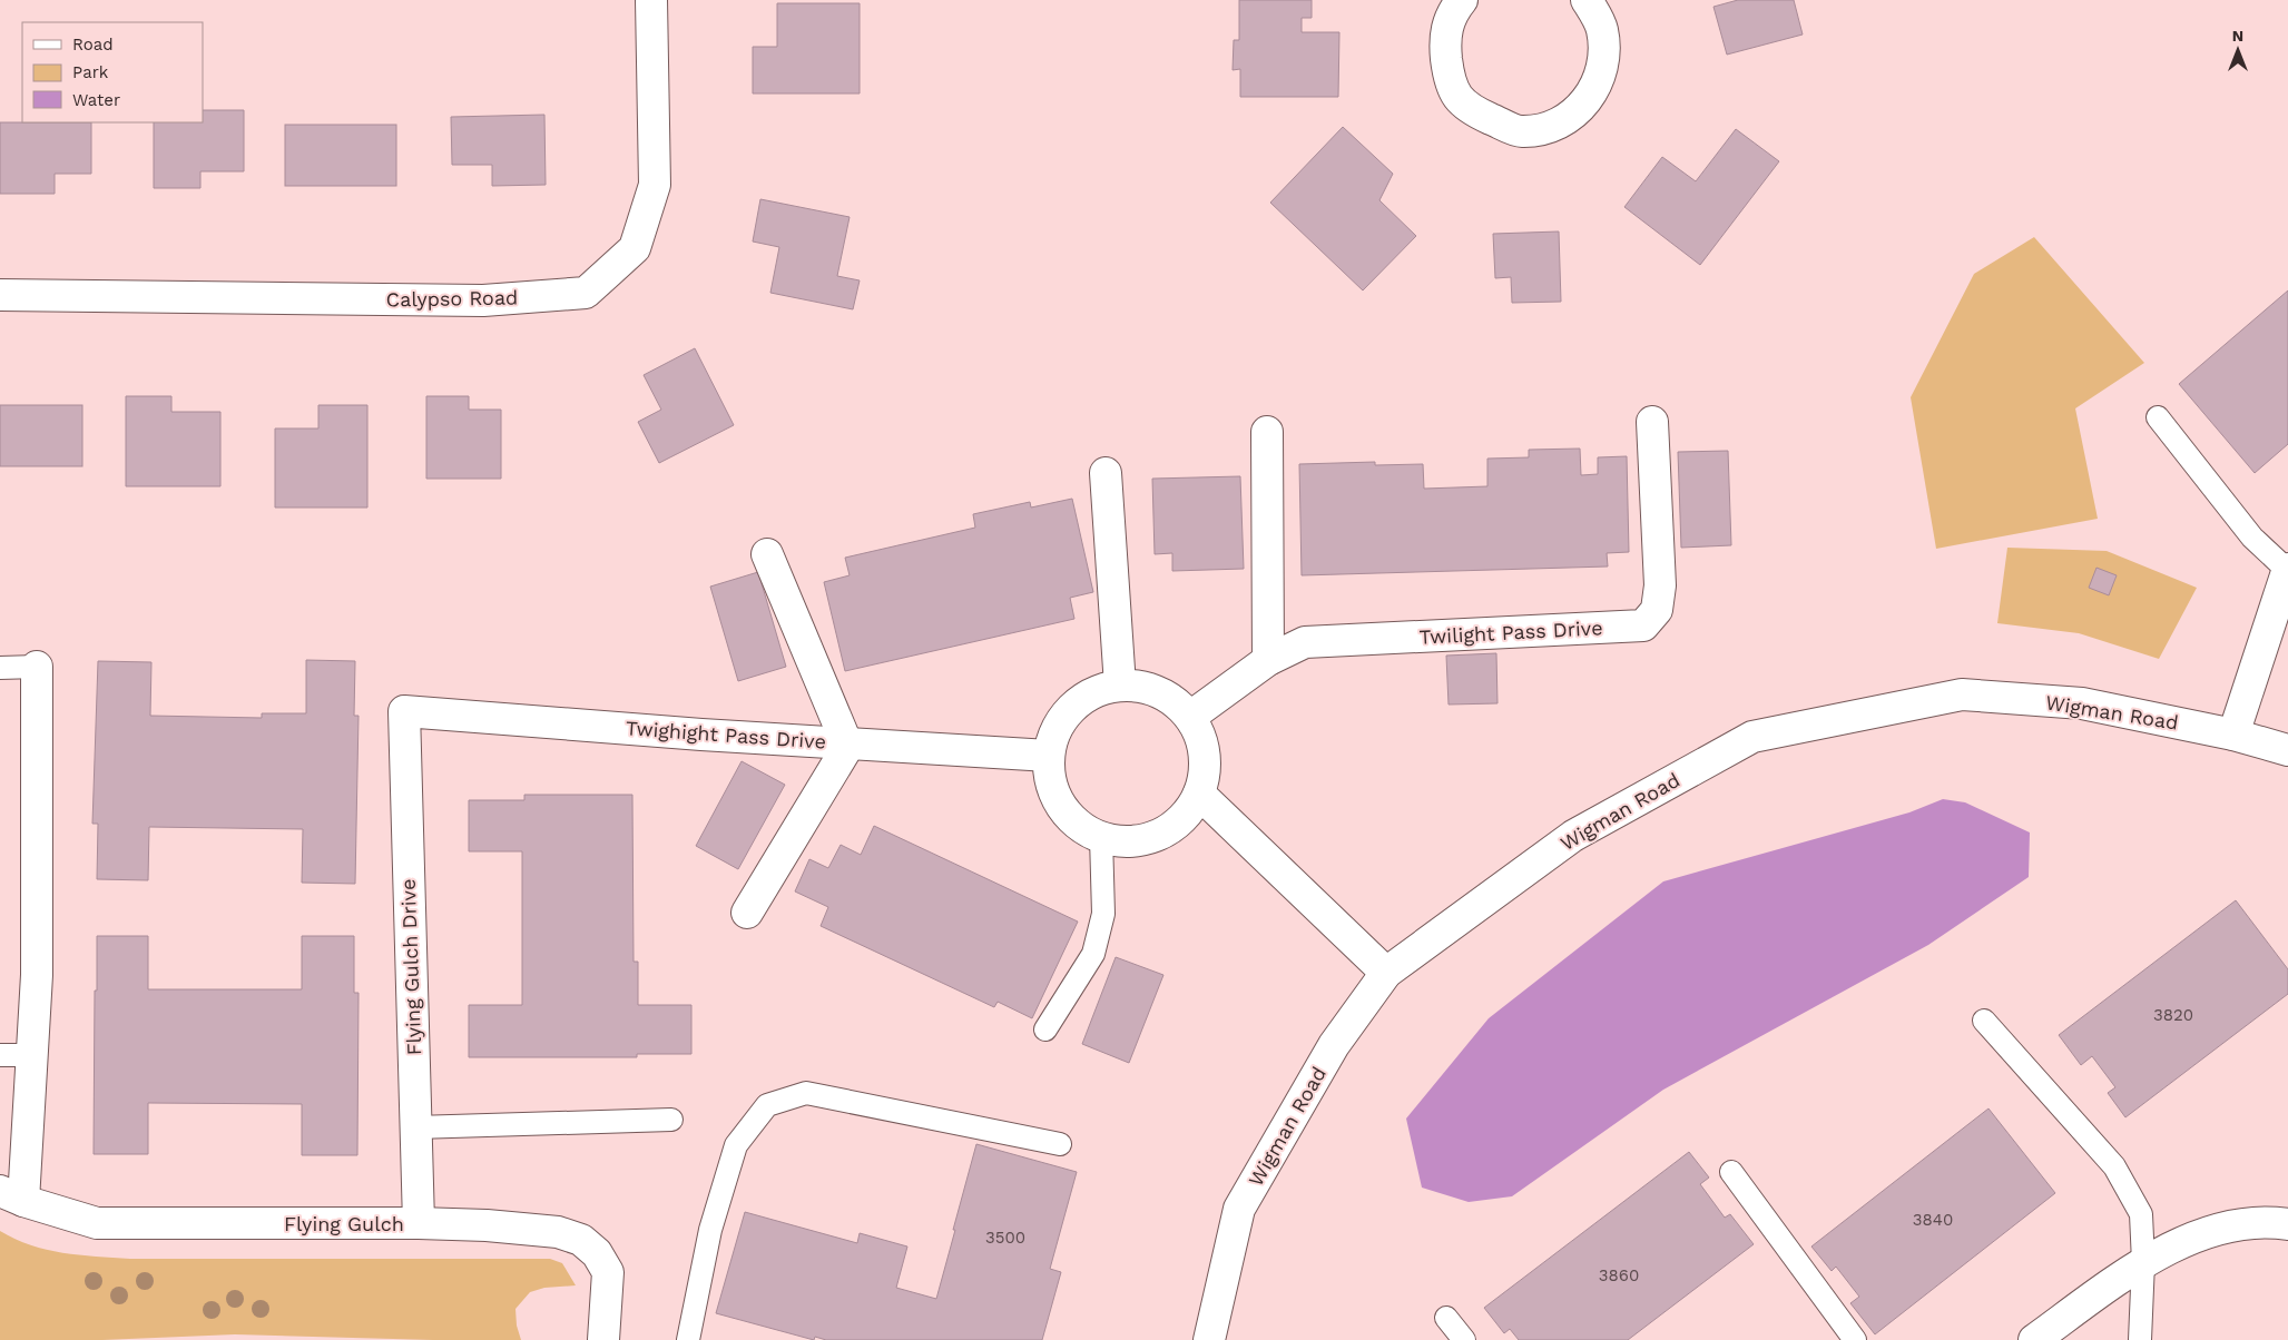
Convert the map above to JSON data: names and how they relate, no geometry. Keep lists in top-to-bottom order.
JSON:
{
  "streets": {
    "street": [
      "Calypso Road",
      "Twilight Pass Drive",
      "Wigman Road",
      "Twighight Pass Drive",
      "Flying Gulch Drive",
      "Flying Gulch"
    ]
  },
  "crossings": [
    ["Twilight Pass Drive", "Twighight Pass Drive"],
    ["Twighight Pass Drive", "Flying Gulch Drive"],
    ["Flying Gulch Drive", "Flying Gulch"]
  ],
  "house_numbers": [
    "3820",
    "3840",
    "3500",
    "3860"
  ],
  "legend": ["Road", "Park", "Water"],
  "north": "top"
}
